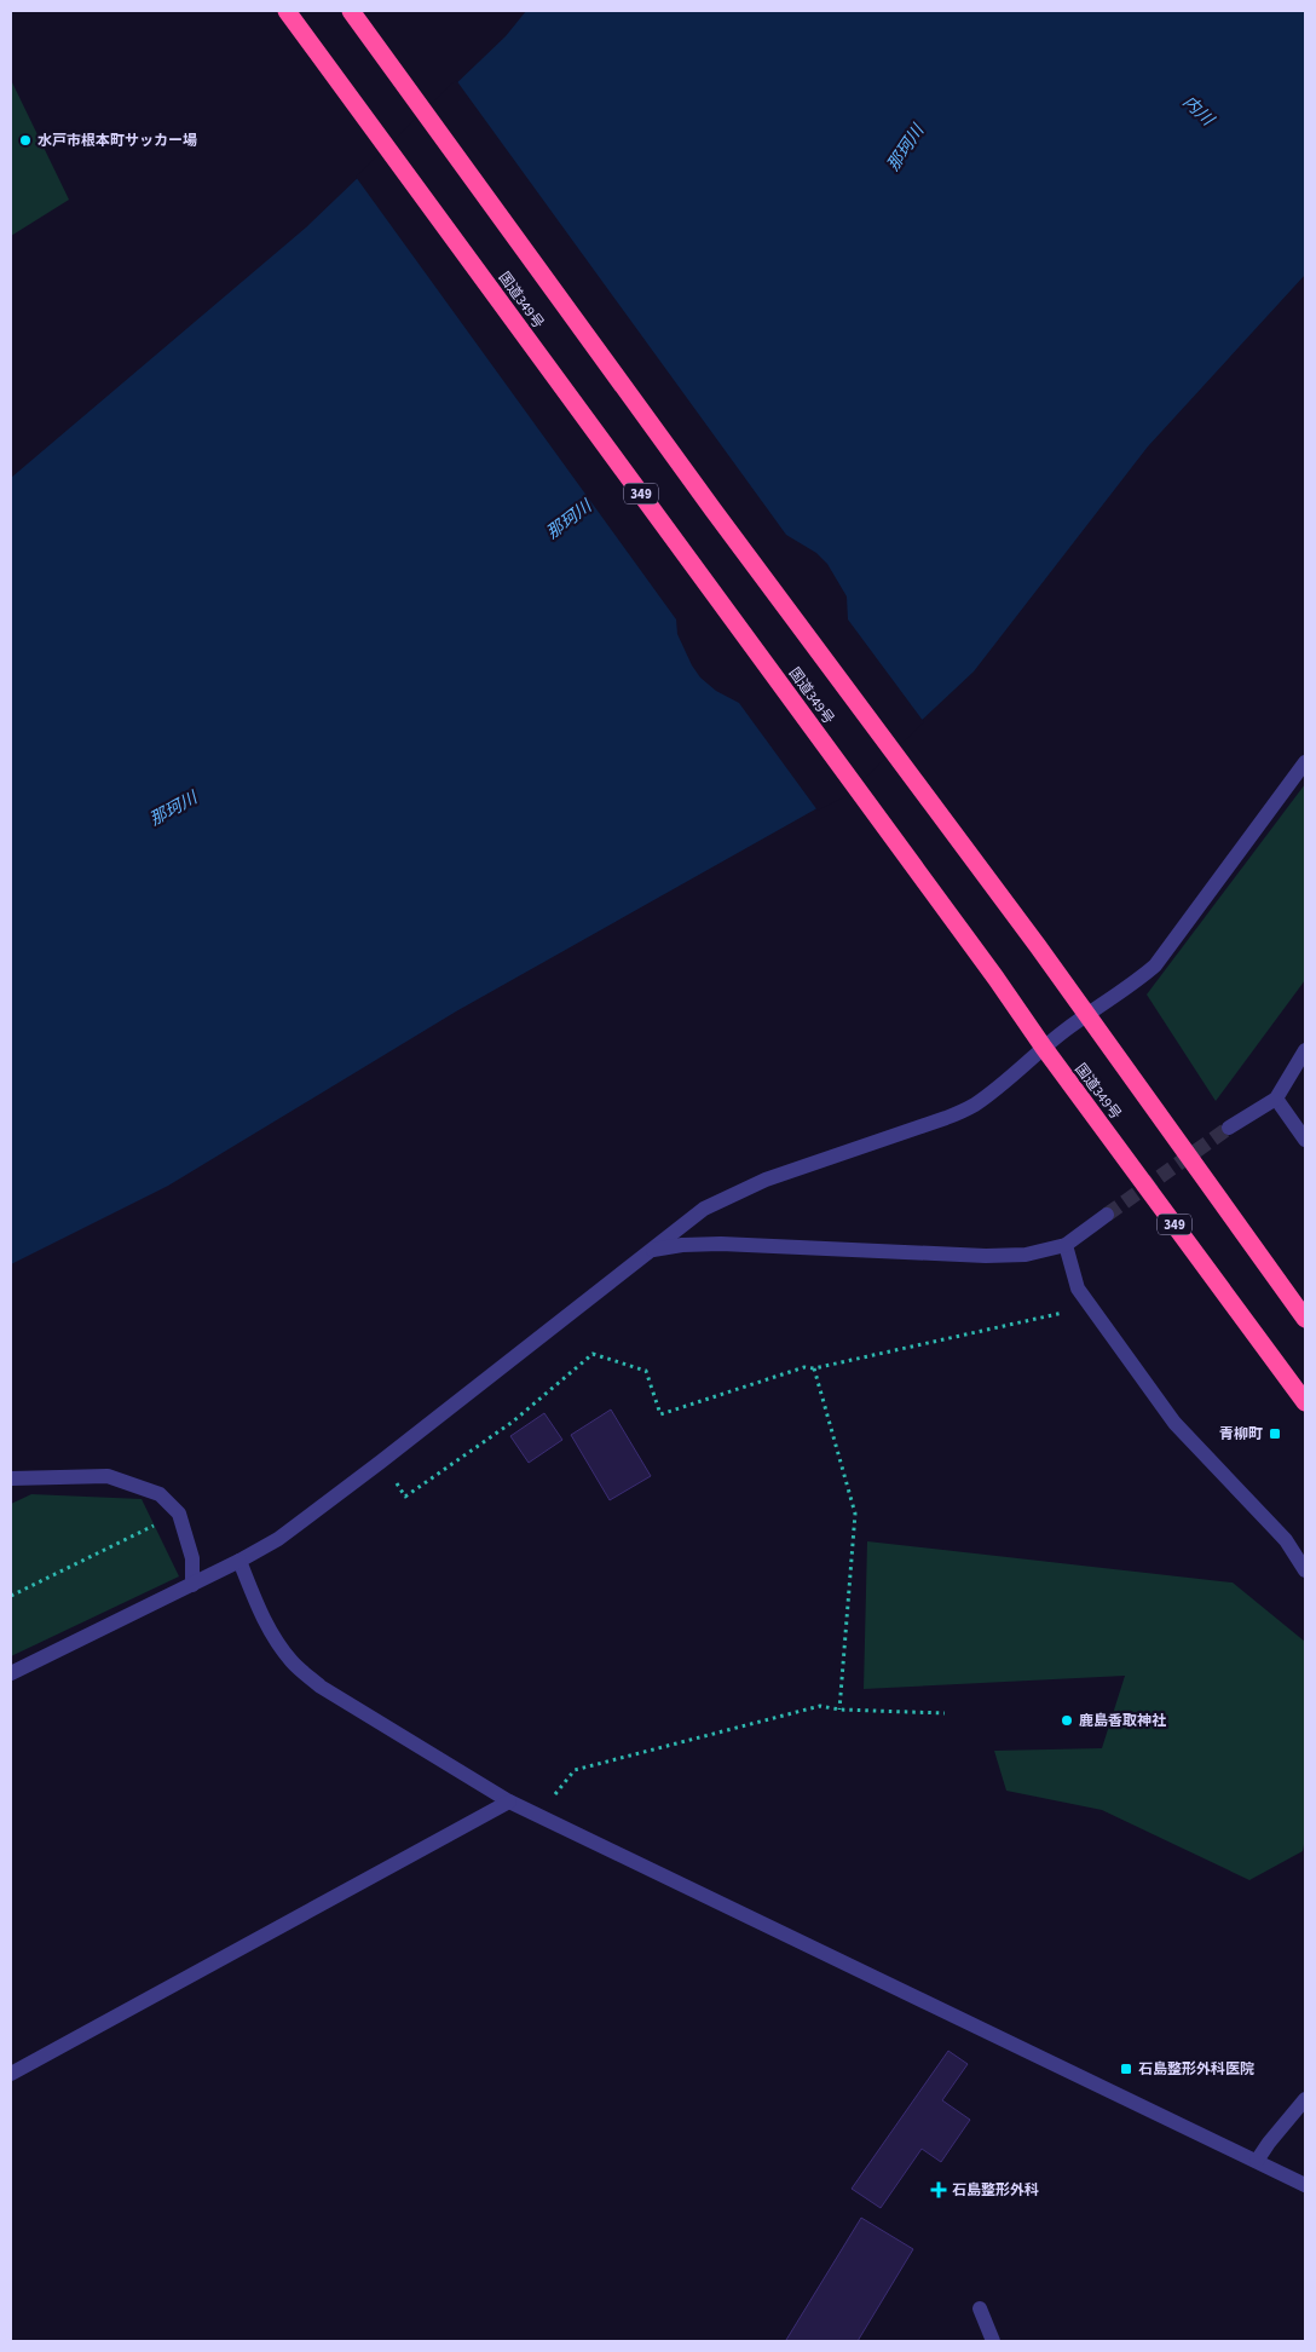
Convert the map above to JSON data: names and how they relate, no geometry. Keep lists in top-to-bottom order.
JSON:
{
  "streets": {
    "highway": ["国道349号", "349"]
  },
  "water": ["内川", "那珂川"],
  "places": {
    "other": ["水戸市根本町サッカー場", "鹿島香取神社"],
    "transit": ["青柳町", "石島整形外科医院"],
    "health": ["石島整形外科"]
  }
}
